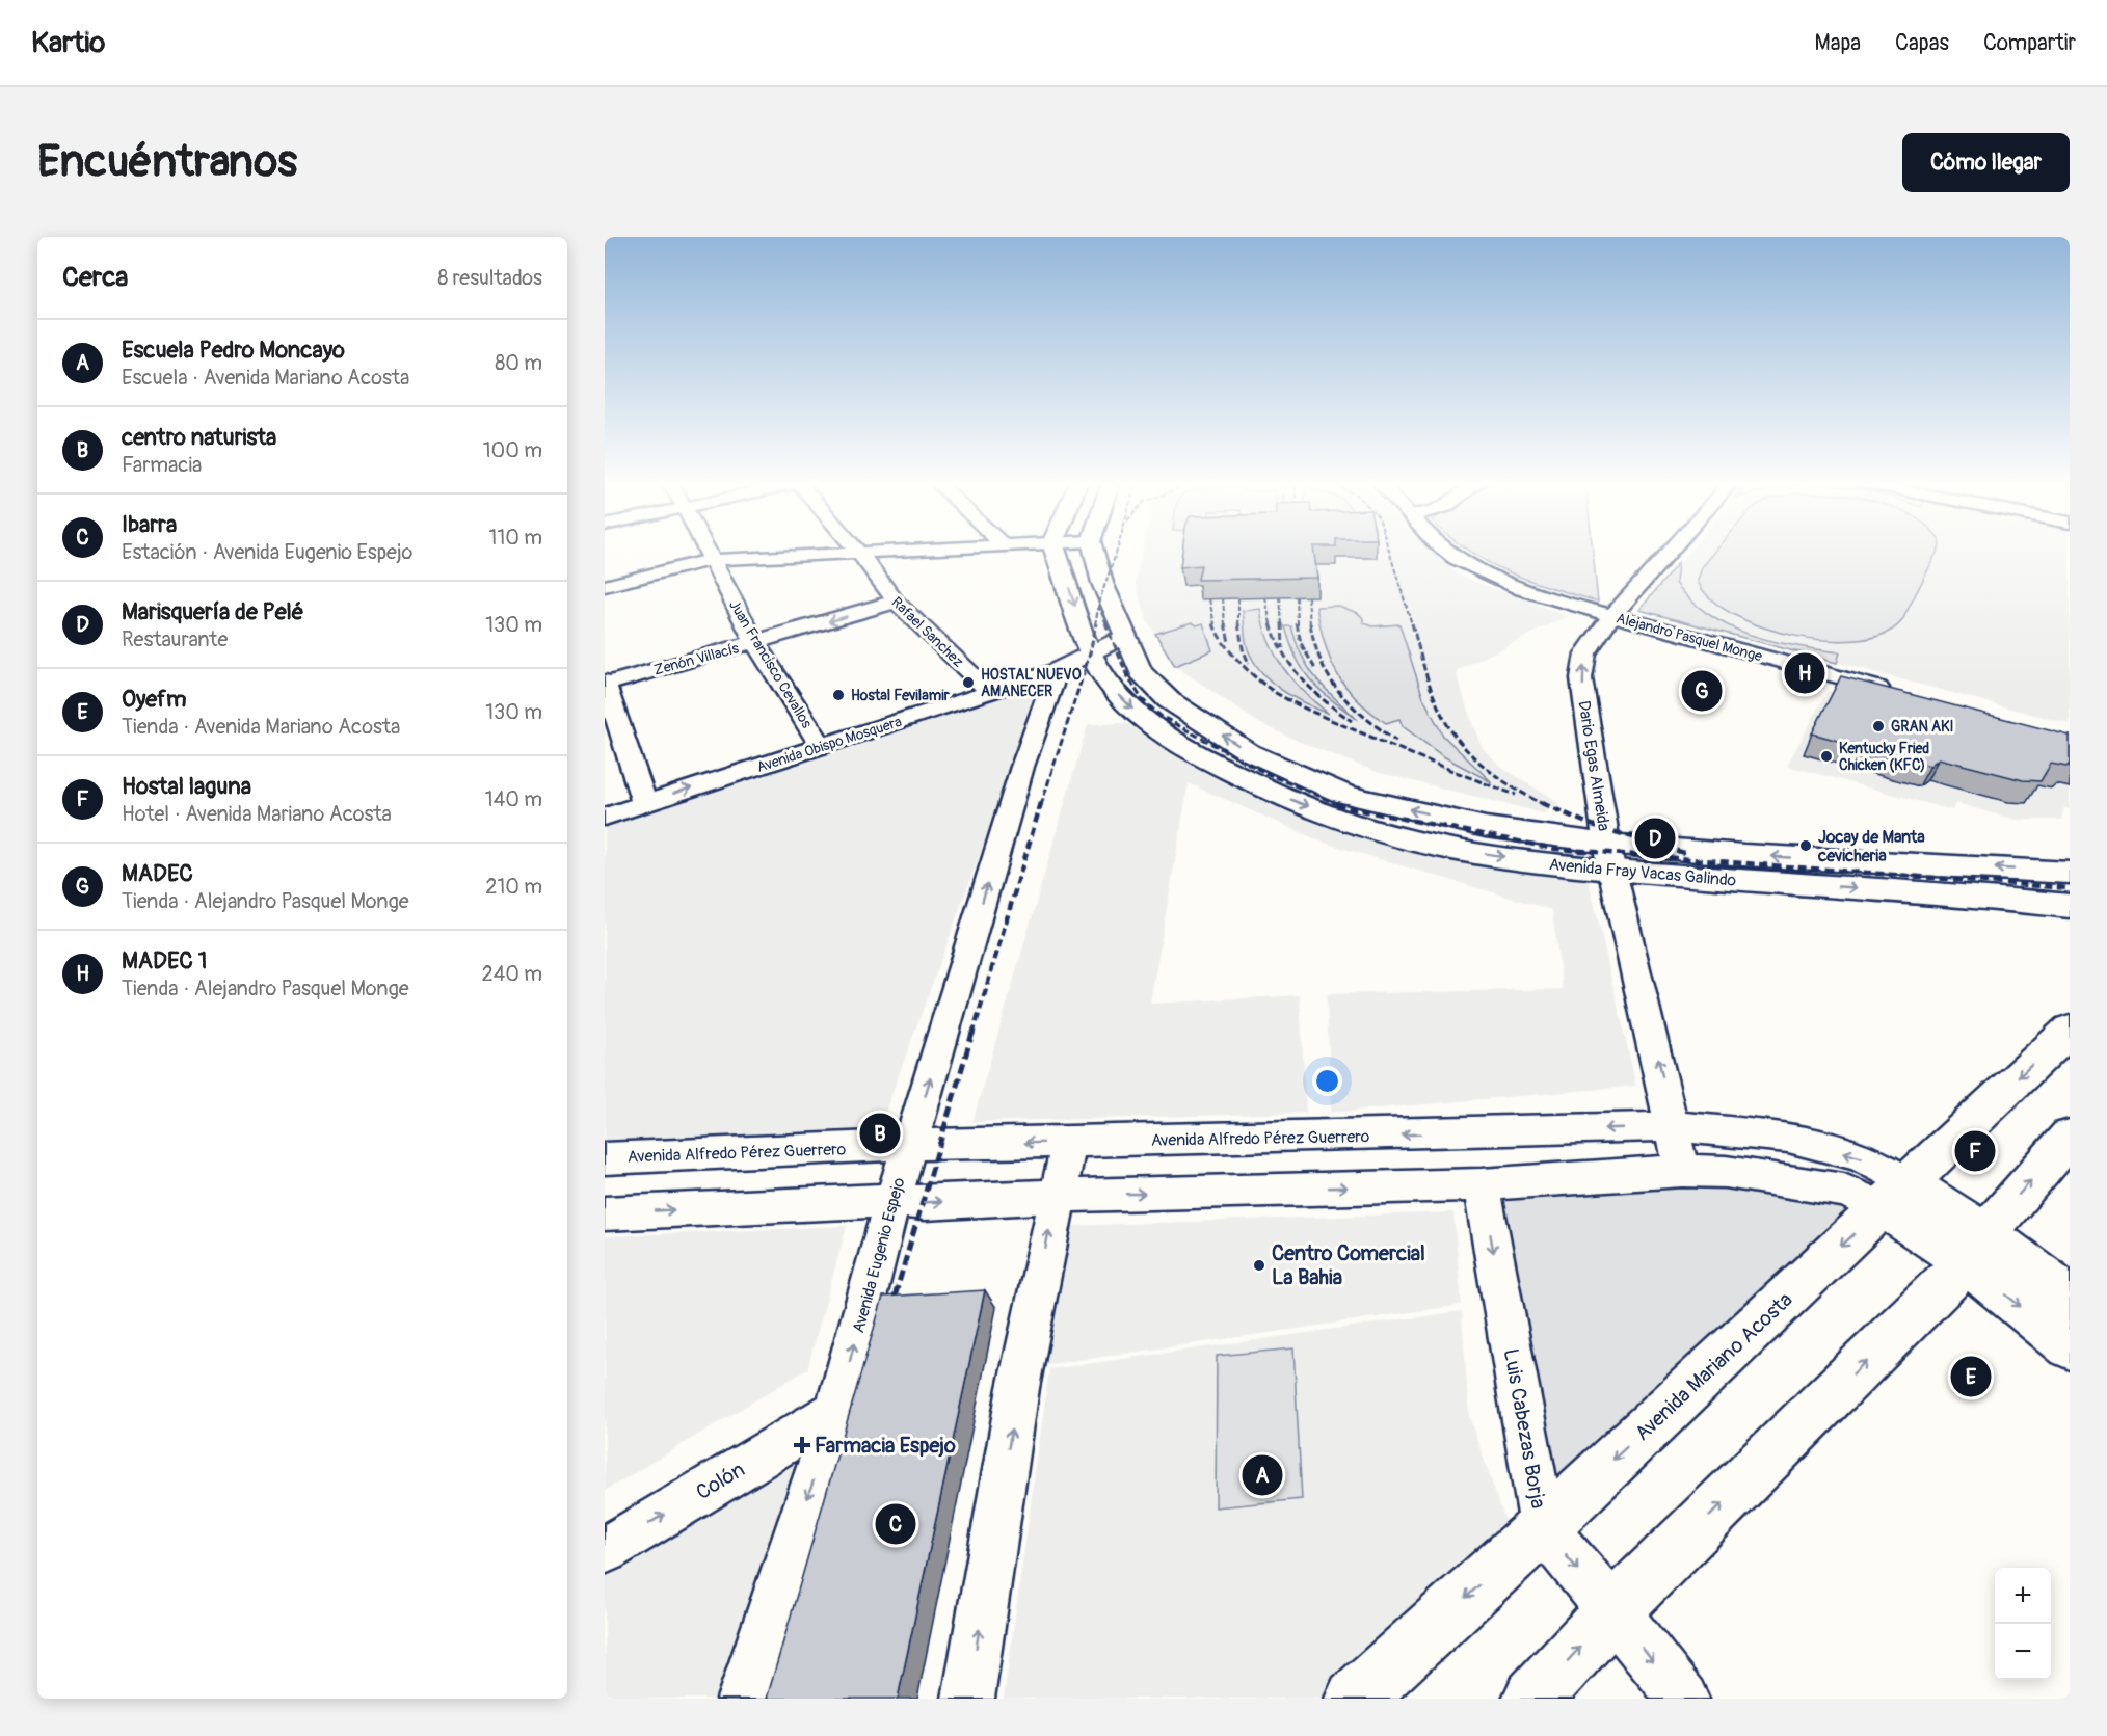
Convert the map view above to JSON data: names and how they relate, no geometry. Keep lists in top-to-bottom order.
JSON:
{
  "streets": {
    "main road": ["Avenida Fray Vacas Galindo", "Avenida Mariano Acosta"],
    "street": [
      "Rafael Sanchez",
      "Alejandro Pasquel Monge",
      "Zenón Villacís",
      "Juan Francisco Cevallos",
      "Avenida Obispo Mosquera",
      "Dario Egas Almeida",
      "Avenida Alfredo Pérez Guerrero",
      "Avenida Eugenio Espejo",
      "Luis Cabezas Borja",
      "Colón"
    ]
  },
  "crossings": [
    ["Rafael Sanchez", "Zenón Villacís"],
    ["Rafael Sanchez", "Avenida Obispo Mosquera"],
    ["Alejandro Pasquel Monge", "Dario Egas Almeida"],
    ["Zenón Villacís", "Juan Francisco Cevallos"],
    ["Juan Francisco Cevallos", "Avenida Obispo Mosquera"],
    ["Avenida Obispo Mosquera", "Avenida Eugenio Espejo"],
    ["Dario Egas Almeida", "Avenida Fray Vacas Galindo"],
    ["Dario Egas Almeida", "Avenida Alfredo Pérez Guerrero"],
    ["Avenida Alfredo Pérez Guerrero", "Avenida Eugenio Espejo"],
    ["Avenida Alfredo Pérez Guerrero", "Avenida Mariano Acosta"],
    ["Avenida Eugenio Espejo", "Colón"],
    ["Avenida Mariano Acosta", "Luis Cabezas Borja"]
  ],
  "one_way": ["Dario Egas Almeida", "Luis Cabezas Borja", "Colón"],
  "places": {
    "other": [
      "HOSTAL NUEVO AMANECER",
      "Hostal Fevilamir",
      "GRAN AKI",
      "Kentucky Fried Chicken (KFC)",
      "Jocay de Manta cevicheria",
      "Centro Comercial La Bahia"
    ],
    "health": ["Farmacia Espejo"]
  },
  "page": {
    "header": "Kartio",
    "nav": ["Mapa", "Capas", "Compartir"],
    "buttons": "Cómo llegar",
    "title": "Encuéntranos",
    "heading": ["Cerca", "8 resultados"],
    "list": [
      {
        "mark": "A",
        "name": "Escuela Pedro Moncayo",
        "note": "Escuela · Avenida Mariano Acosta",
        "value": "80 m"
      },
      {
        "mark": "B",
        "name": "centro naturista",
        "note": "Farmacia",
        "value": "100 m"
      },
      {
        "mark": "C",
        "name": "Ibarra",
        "note": "Estación · Avenida Eugenio Espejo",
        "value": "110 m"
      },
      {
        "mark": "D",
        "name": "Marisquería de Pelé",
        "note": "Restaurante",
        "value": "130 m"
      },
      {
        "mark": "E",
        "name": "Oyefm",
        "note": "Tienda · Avenida Mariano Acosta",
        "value": "130 m"
      },
      {
        "mark": "F",
        "name": "Hostal laguna",
        "note": "Hotel · Avenida Mariano Acosta",
        "value": "140 m"
      },
      {
        "mark": "G",
        "name": "MADEC",
        "note": "Tienda · Alejandro Pasquel Monge",
        "value": "210 m"
      },
      {
        "mark": "H",
        "name": "MADEC 1",
        "note": "Tienda · Alejandro Pasquel Monge",
        "value": "240 m"
      }
    ],
    "pins": [
      "H",
      "G",
      "D",
      "B",
      "F",
      "E",
      "A",
      "C"
    ],
    "map_buttons": ["+", "−"]
  }
}
